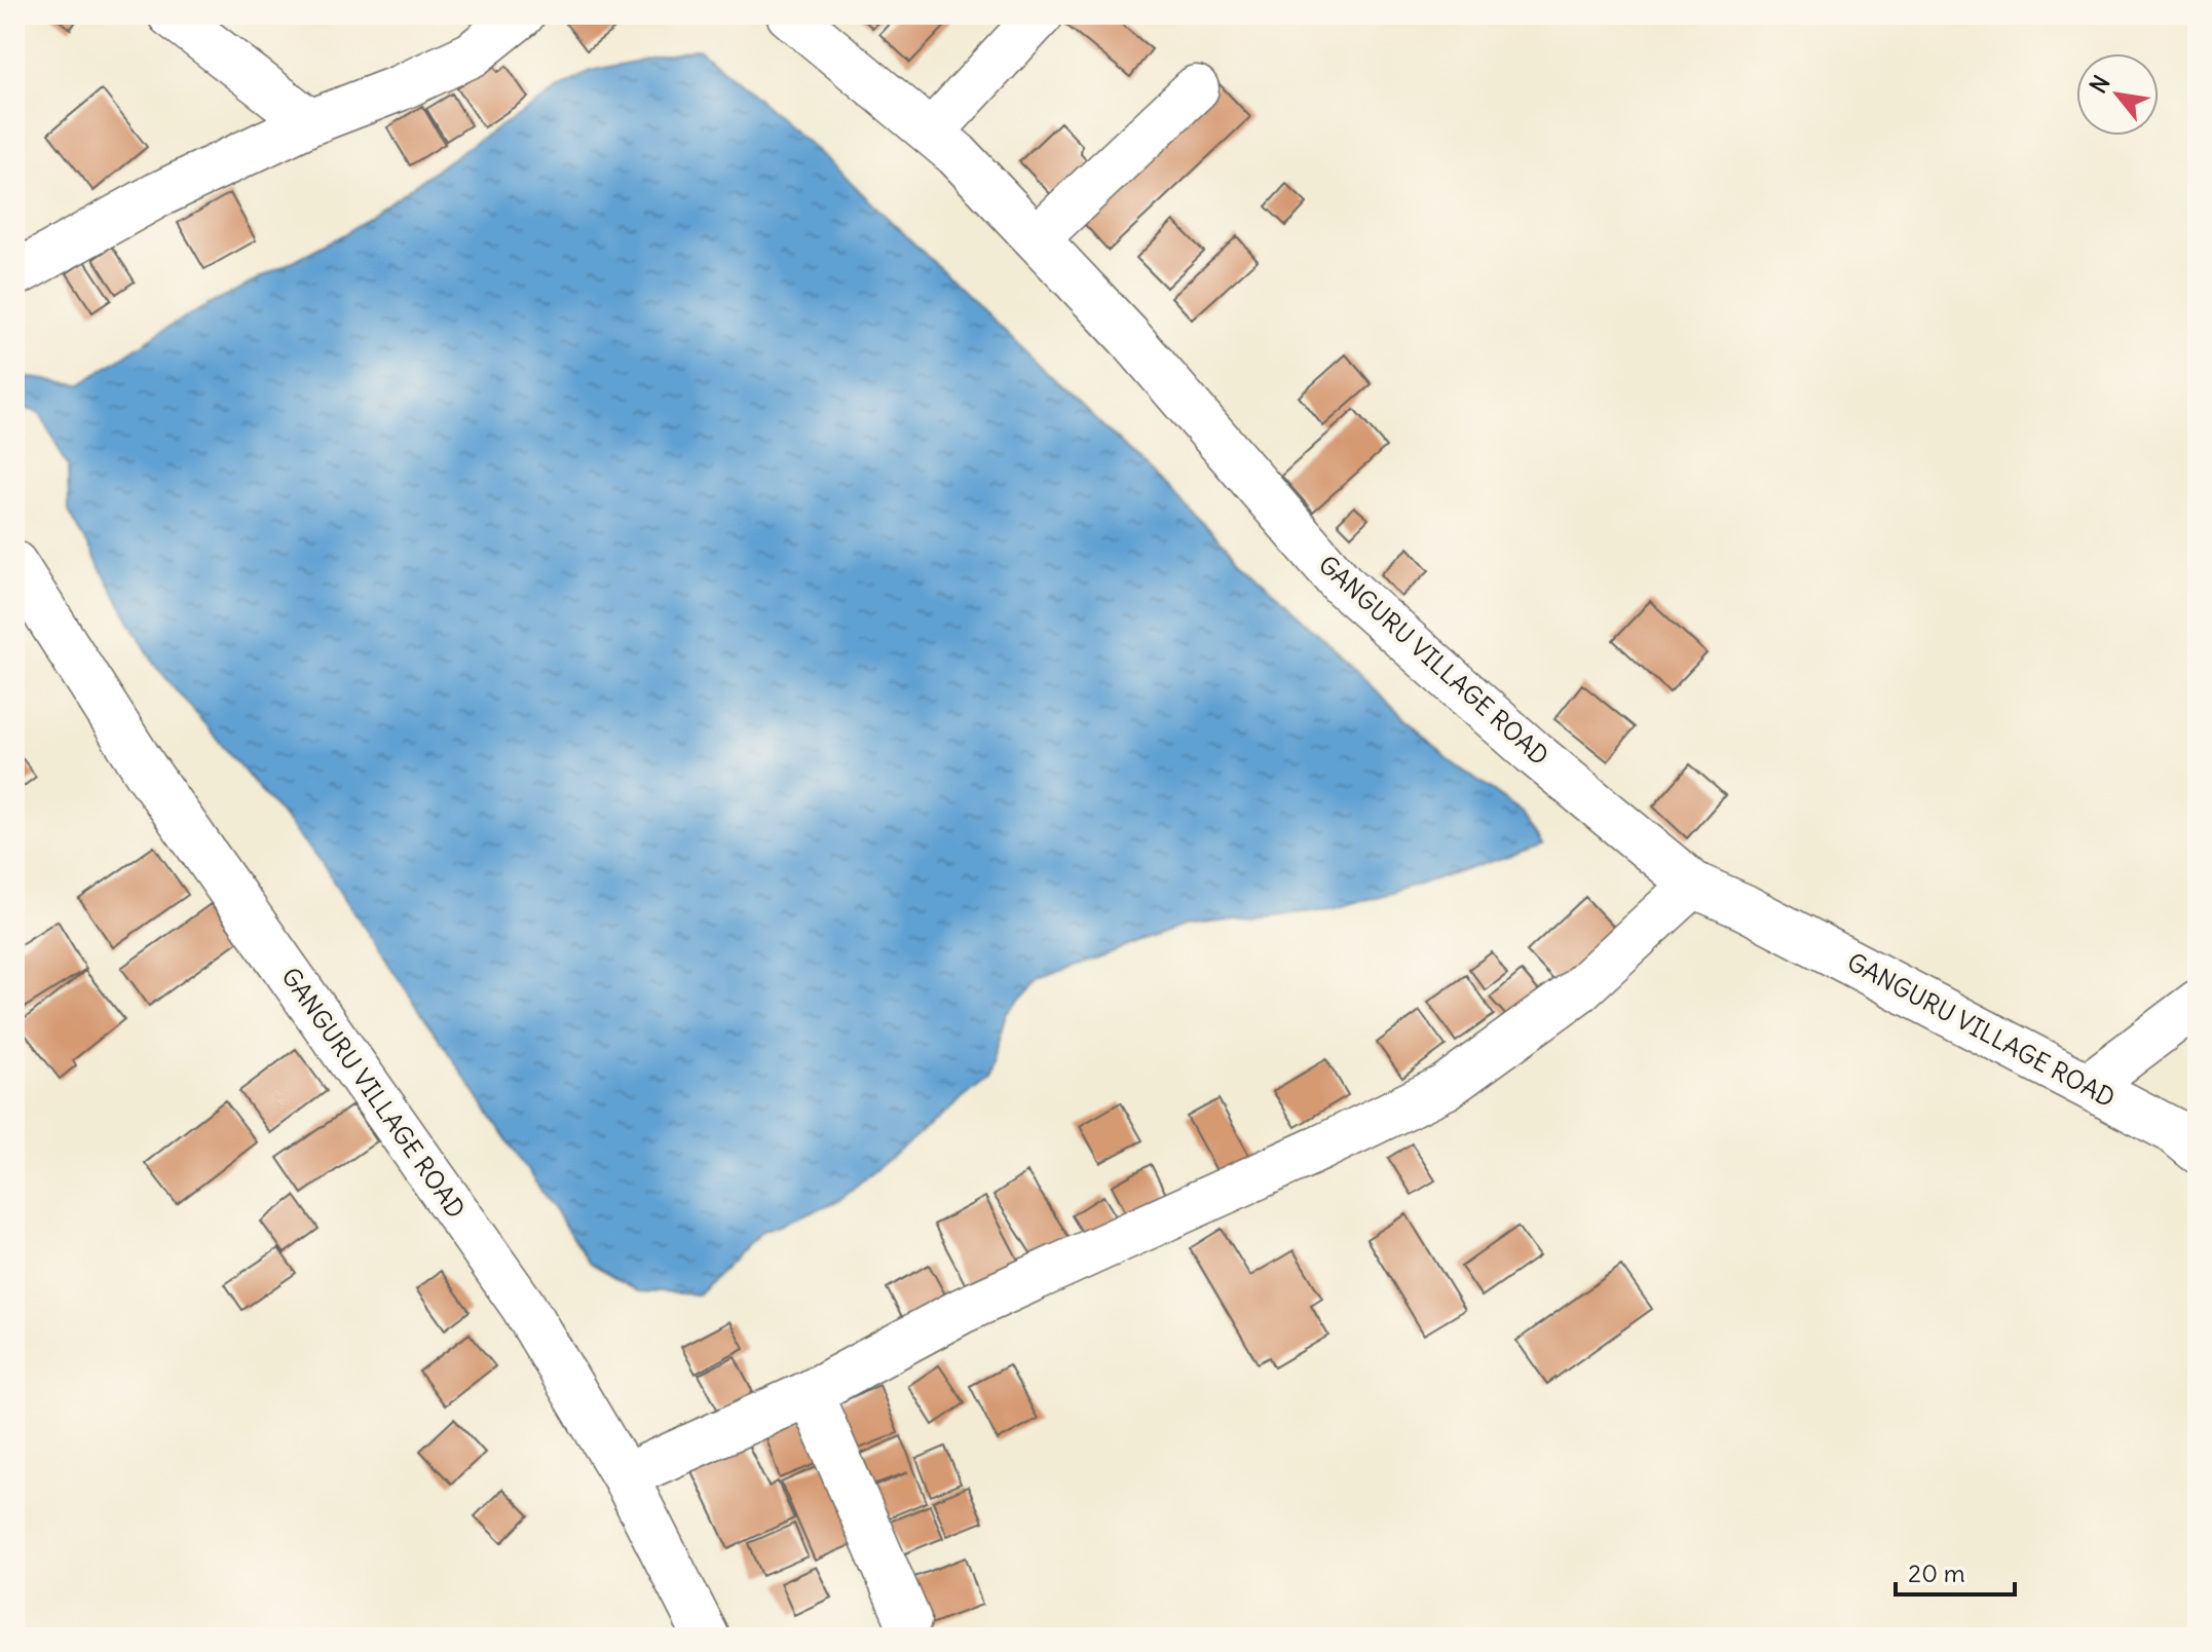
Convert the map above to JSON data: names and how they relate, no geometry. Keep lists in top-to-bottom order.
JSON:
{
  "streets": {
    "street": ["GANGURU VILLAGE ROAD"]
  },
  "scale_bar": "20 m",
  "north": "top left"
}
